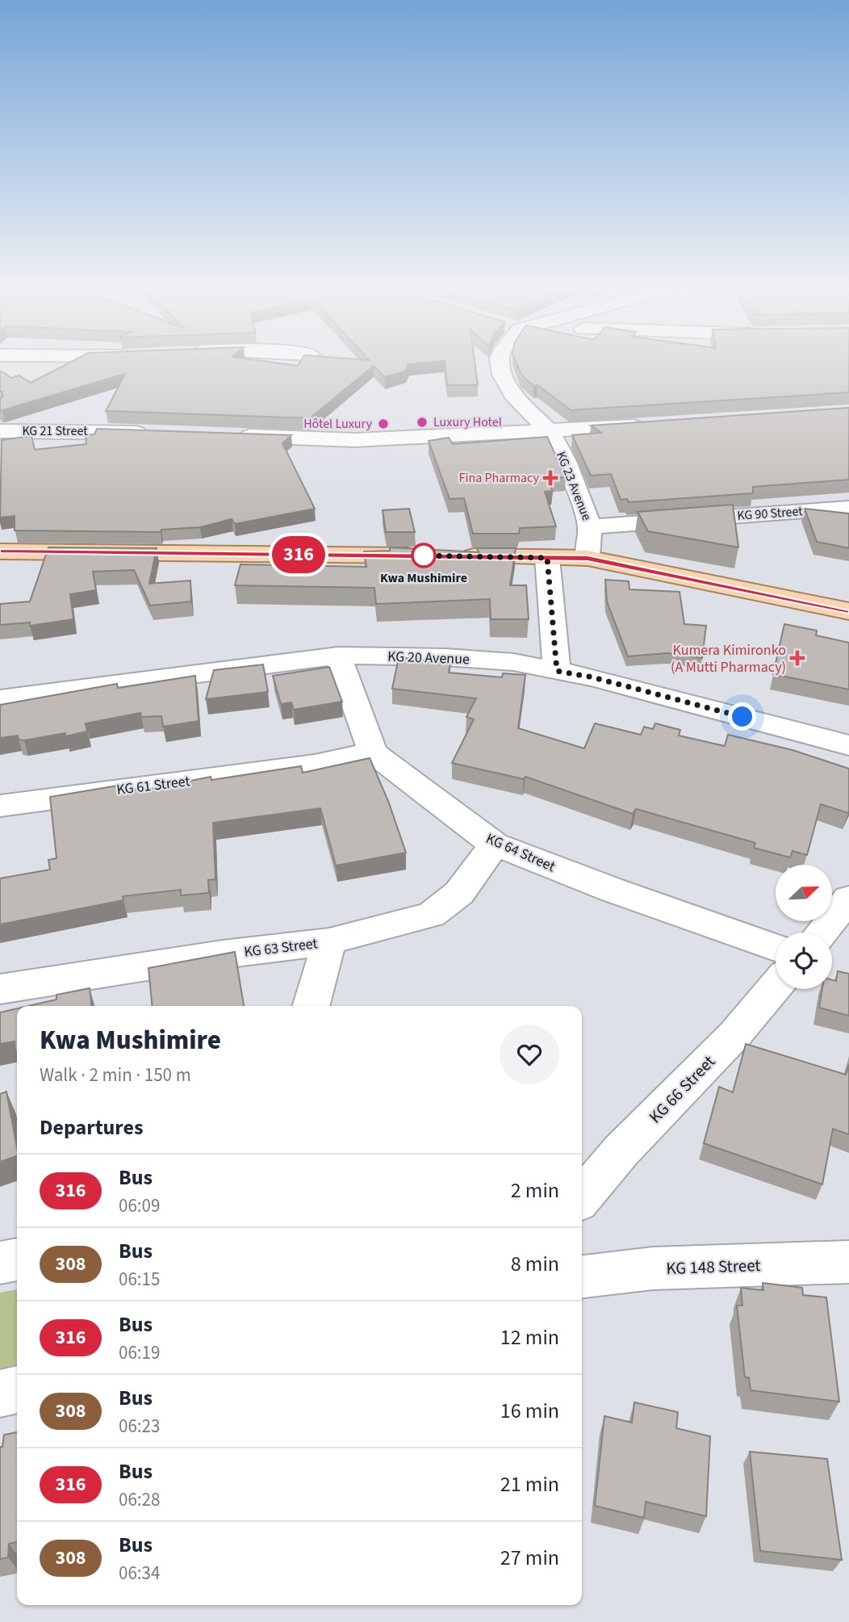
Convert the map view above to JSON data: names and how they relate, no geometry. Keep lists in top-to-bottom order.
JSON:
{
  "streets": {
    "street": [
      "KG 21 Street",
      "KG 23 Avenue",
      "KG 90 Street",
      "KG 20 Avenue",
      "KG 61 Street",
      "KG 64 Street",
      "KG 63 Street",
      "KG 66 Street",
      "KG 148 Street"
    ]
  },
  "crossings": [
    ["KG 23 Avenue", "KG 90 Street"],
    ["KG 61 Street", "KG 64 Street"],
    ["KG 64 Street", "KG 63 Street"]
  ],
  "places": {
    "other": ["Luxury Hotel", "Hôtel Luxury", "Kwa Mushimire"],
    "health": ["Fina Pharmacy", "Kumera Kimironko (A Mutti Pharmacy)"]
  },
  "lines": ["bus line 316"],
  "north": "top right",
  "page": {
    "on_map": "316",
    "heading": [
      ["Kwa Mushimire", "Walk · 2 min · 150 m"],
      "Departures"
    ],
    "list": [
      {
        "mark": "316",
        "name": "Bus",
        "note": "06:09",
        "value": "2 min"
      },
      {
        "mark": "308",
        "name": "Bus",
        "note": "06:15",
        "value": "8 min"
      },
      {
        "mark": "316",
        "name": "Bus",
        "note": "06:19",
        "value": "12 min"
      },
      {
        "mark": "308",
        "name": "Bus",
        "note": "06:23",
        "value": "16 min"
      },
      {
        "mark": "316",
        "name": "Bus",
        "note": "06:28",
        "value": "21 min"
      },
      {
        "mark": "308",
        "name": "Bus",
        "note": "06:34",
        "value": "27 min"
      }
    ]
  }
}
